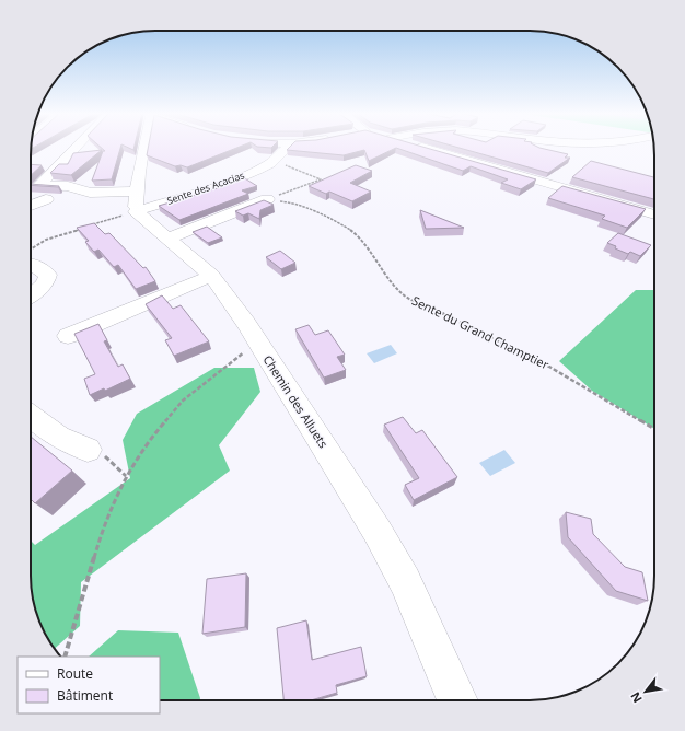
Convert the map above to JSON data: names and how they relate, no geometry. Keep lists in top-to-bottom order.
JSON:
{
  "streets": {
    "street": ["Sente des Acacias", "Chemin des Alluets"],
    "path": ["Sente du Grand Champtier"]
  },
  "crossings": [
    ["Sente des Acacias", "Chemin des Alluets"]
  ],
  "legend": ["Route", "Bâtiment"],
  "north": "bottom left"
}
